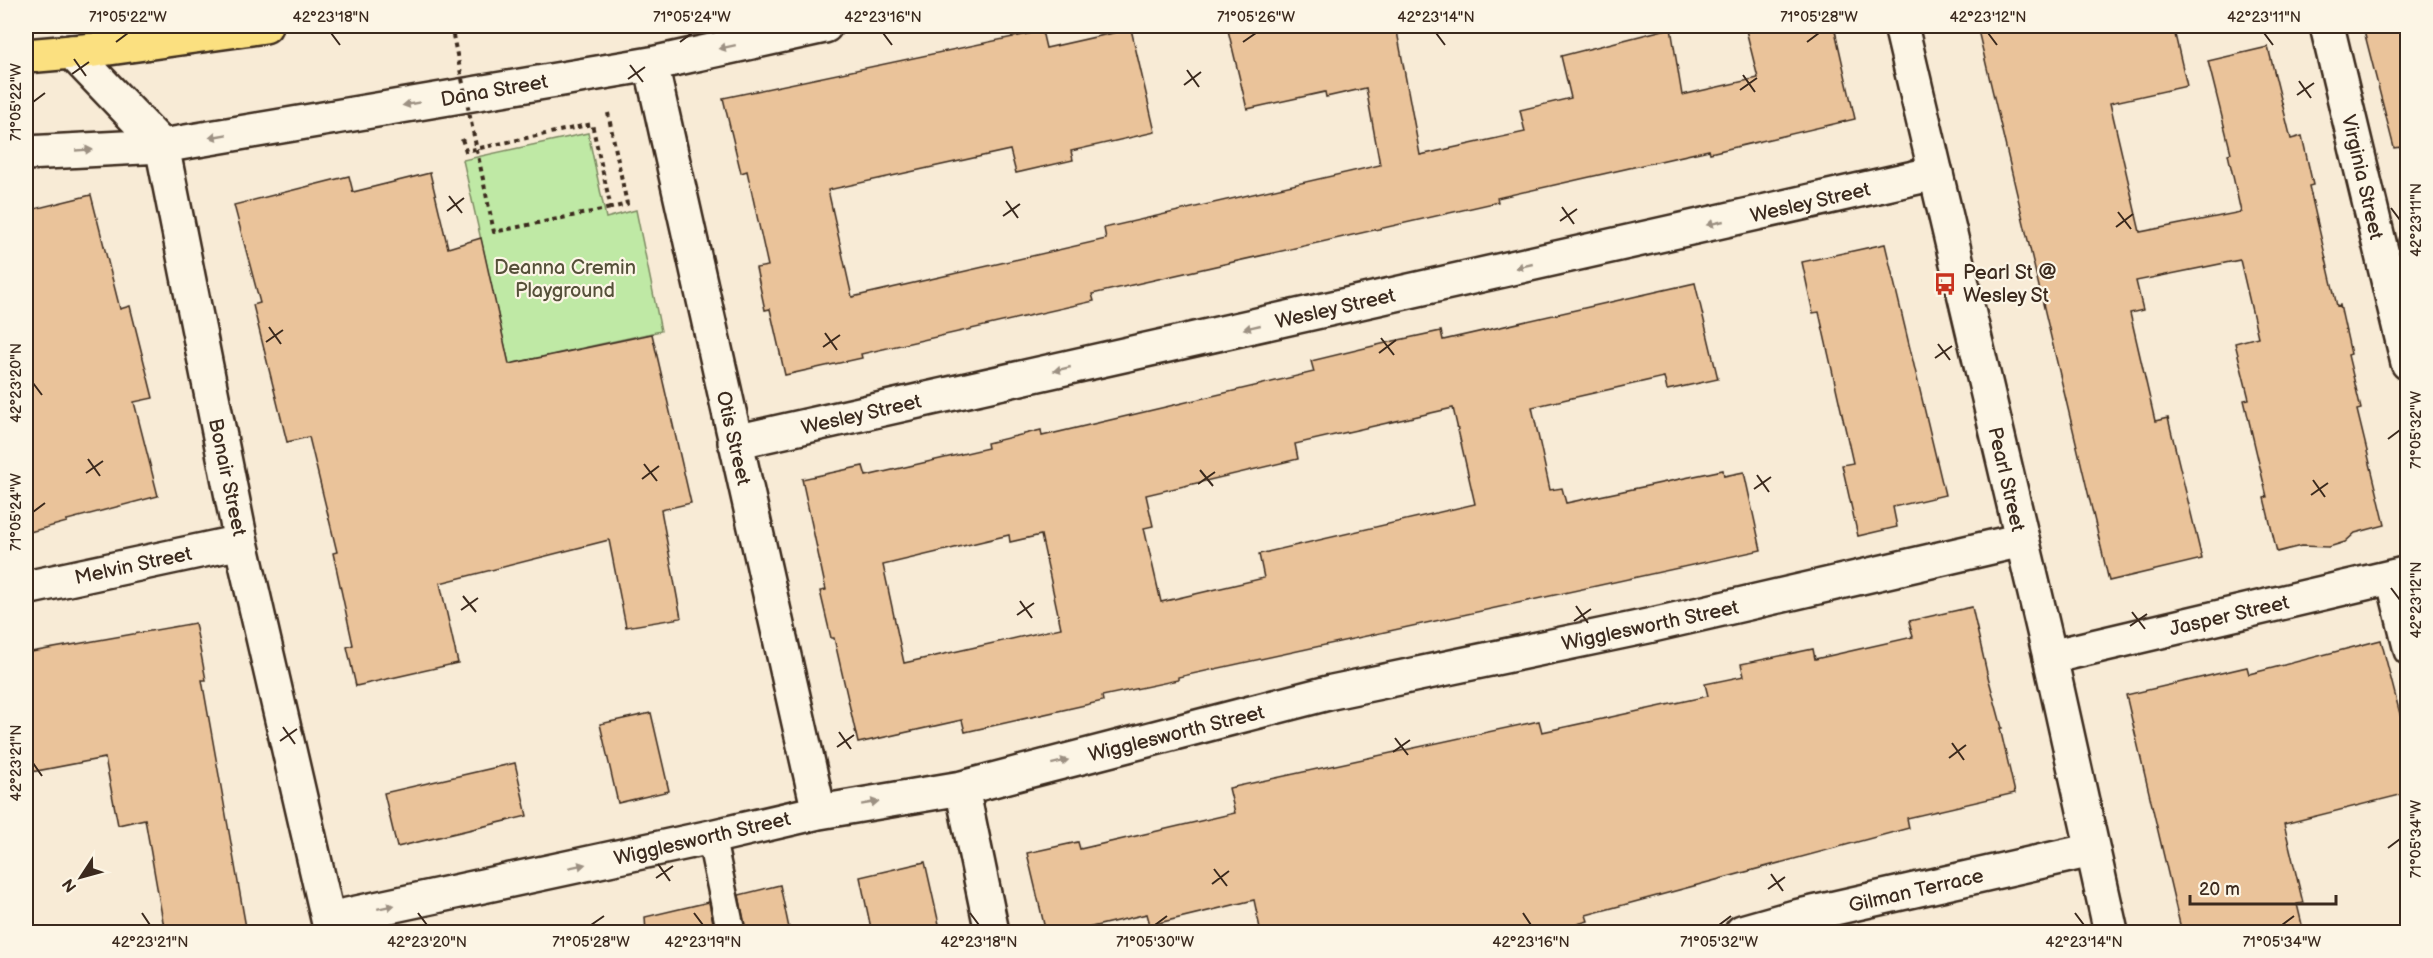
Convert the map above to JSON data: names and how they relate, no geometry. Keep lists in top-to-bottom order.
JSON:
{
  "streets": {
    "street": [
      "Dana Street",
      "Virginia Street",
      "Wesley Street",
      "Otis Street",
      "Bonair Street",
      "Pearl Street",
      "Melvin Street",
      "Jasper Street",
      "Wigglesworth Street",
      "Gilman Terrace"
    ]
  },
  "crossings": [
    ["Dana Street", "Otis Street"],
    ["Dana Street", "Bonair Street"],
    ["Wesley Street", "Otis Street"],
    ["Wesley Street", "Pearl Street"],
    ["Otis Street", "Wigglesworth Street"],
    ["Bonair Street", "Melvin Street"],
    ["Bonair Street", "Wigglesworth Street"],
    ["Pearl Street", "Jasper Street"],
    ["Pearl Street", "Wigglesworth Street"],
    ["Pearl Street", "Gilman Terrace"]
  ],
  "one_way": ["Wesley Street", "Wigglesworth Street"],
  "parks": ["Deanna Cremin Playground"],
  "places": {
    "bus stop": ["Pearl St @ Wesley St"]
  },
  "scale_bar": "20 m",
  "north": "bottom left",
  "coordinates": [
    "71°05'22\"W",
    "42°23'18\"N",
    "71°05'24\"W",
    "42°23'16\"N",
    "71°05'26\"W",
    "42°23'14\"N",
    "71°05'28\"W",
    "42°23'12\"N",
    "42°23'11\"N",
    "42°23'20\"N",
    "71°05'32\"W",
    "42°23'21\"N",
    "71°05'34\"W",
    "42°23'19\"N",
    "71°05'30\"W"
  ]
}
